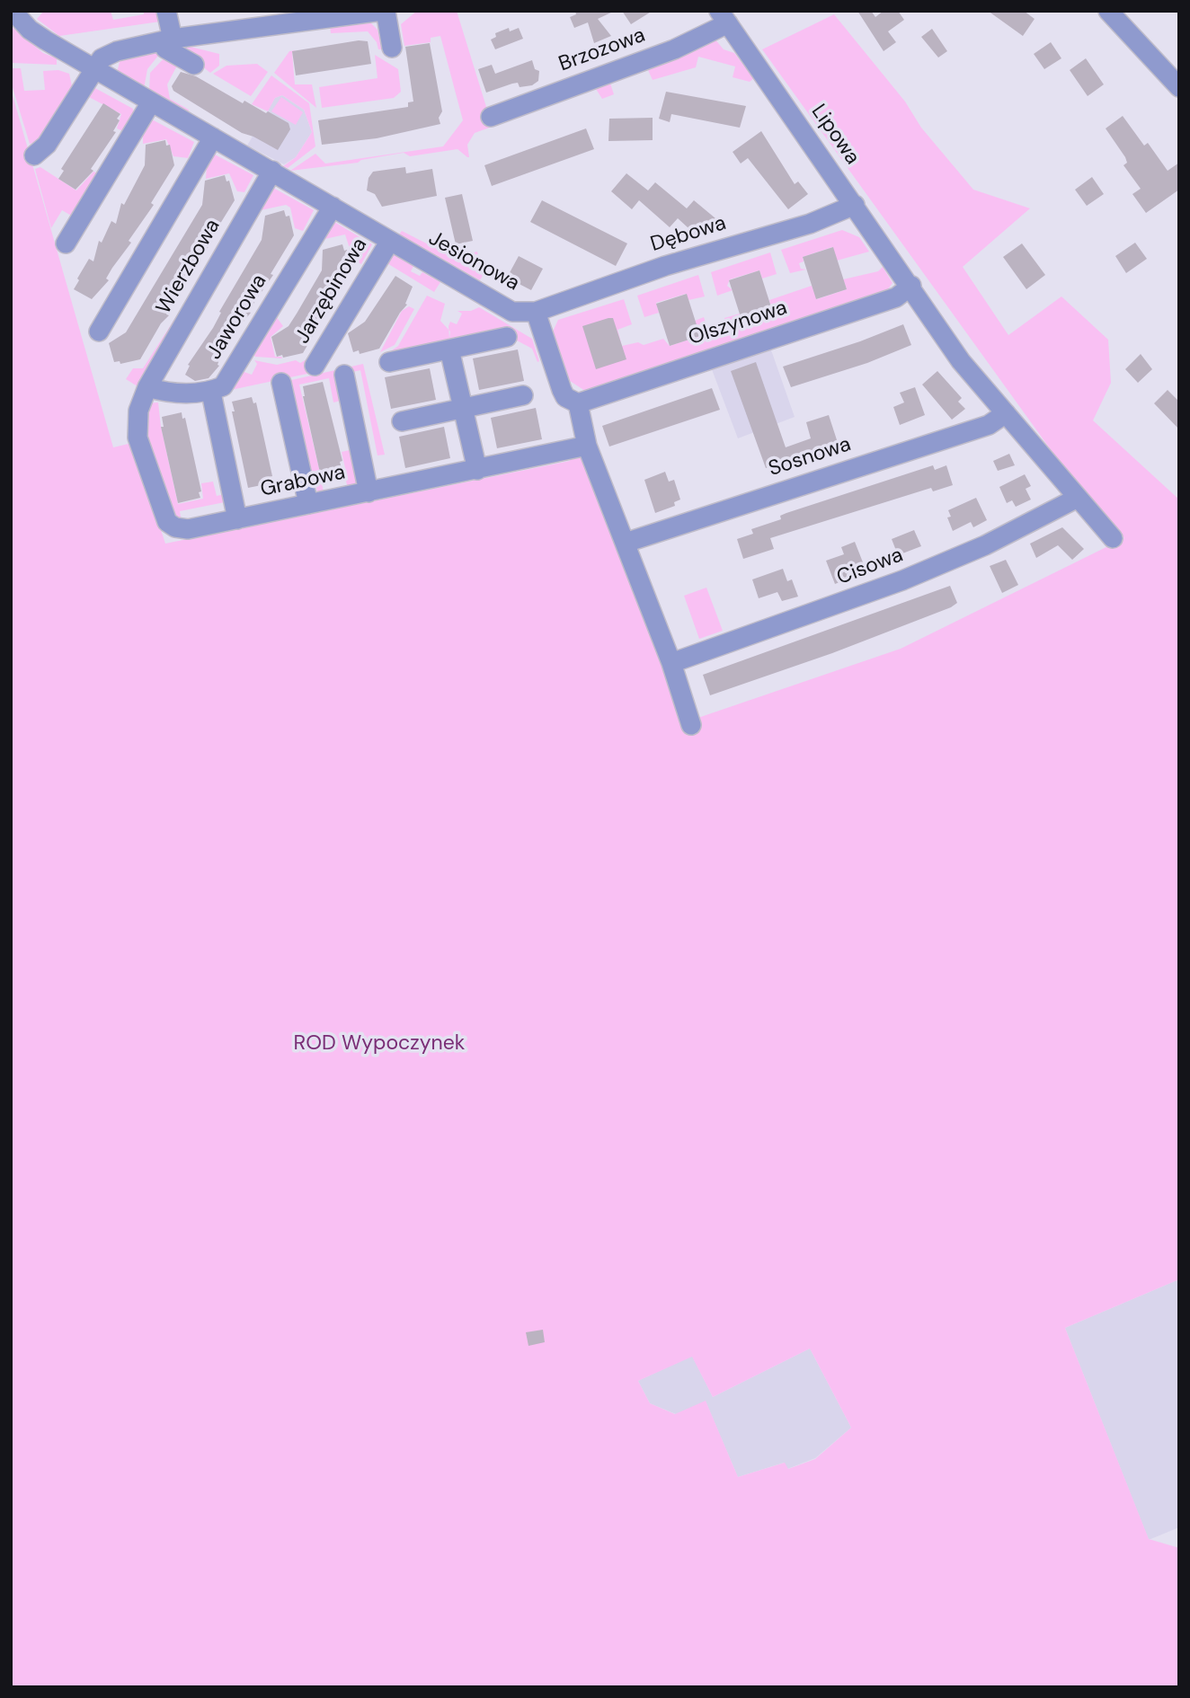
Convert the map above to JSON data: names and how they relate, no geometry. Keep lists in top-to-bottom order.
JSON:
{
  "streets": {
    "street": [
      "Brzozowa",
      "Lipowa",
      "Dębowa",
      "Jesionowa",
      "Wierzbowa",
      "Jarzębinowa",
      "Jaworowa",
      "Olszynowa",
      "Sosnowa",
      "Grabowa",
      "Cisowa"
    ]
  },
  "crossings": [
    ["Brzozowa", "Lipowa"],
    ["Lipowa", "Dębowa"],
    ["Lipowa", "Olszynowa"],
    ["Lipowa", "Sosnowa"],
    ["Lipowa", "Cisowa"],
    ["Dębowa", "Jesionowa"],
    ["Jesionowa", "Wierzbowa"],
    ["Jesionowa", "Jarzębinowa"],
    ["Jesionowa", "Jaworowa"],
    ["Jesionowa", "Olszynowa"],
    ["Jesionowa", "Sosnowa"],
    ["Jesionowa", "Grabowa"],
    ["Jesionowa", "Cisowa"],
    ["Wierzbowa", "Jaworowa"],
    ["Wierzbowa", "Grabowa"],
    ["Jaworowa", "Grabowa"]
  ],
  "parks": ["ROD Wypoczynek"]
}
